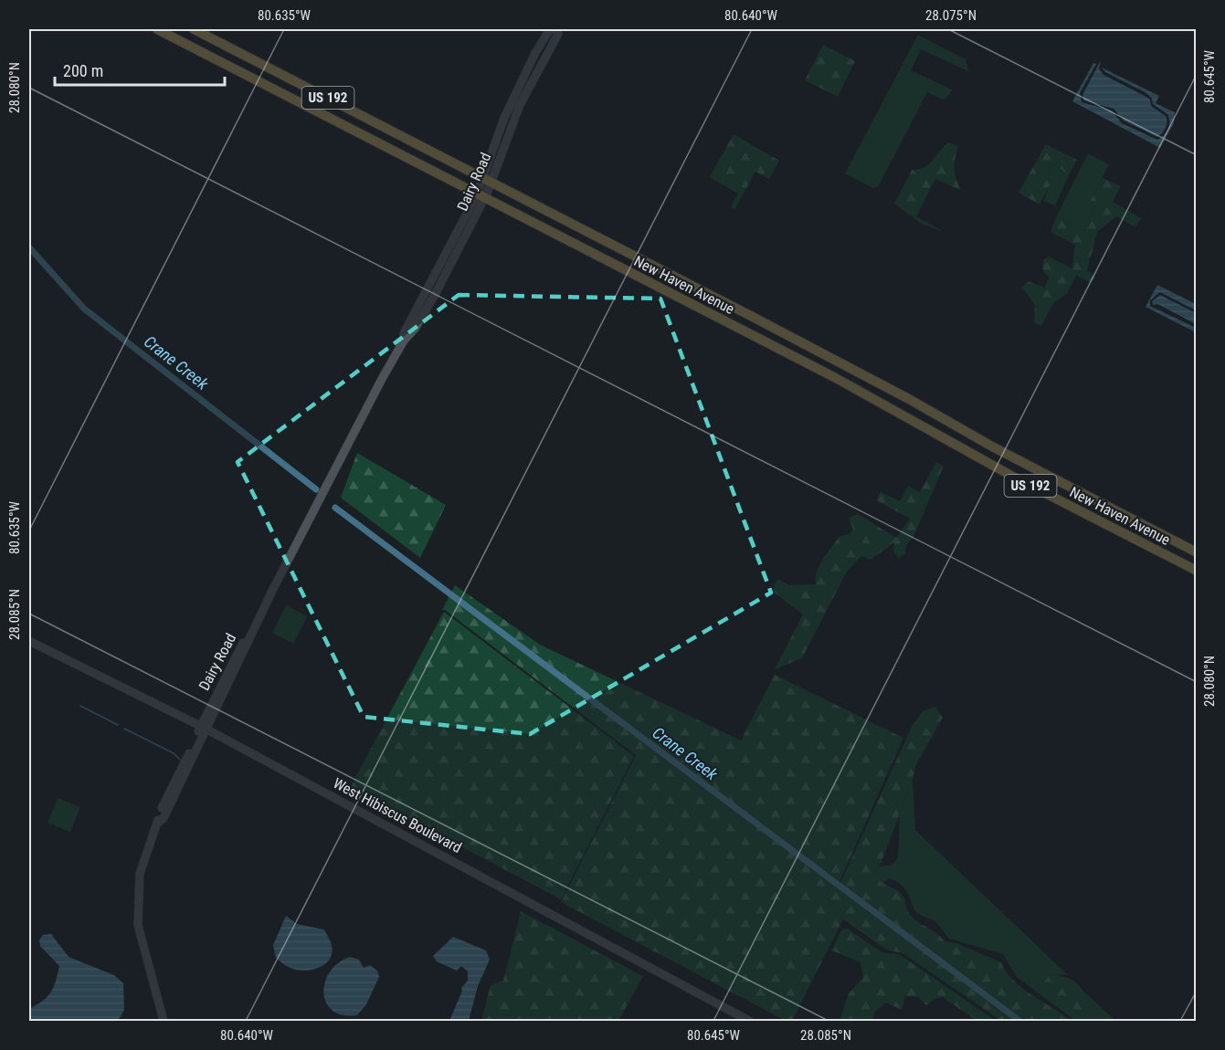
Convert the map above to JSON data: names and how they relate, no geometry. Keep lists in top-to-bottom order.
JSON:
{
  "streets": {
    "main road": ["US 192", "New Haven Avenue"],
    "street": ["Dairy Road", "West Hibiscus Boulevard"]
  },
  "crossings": [
    ["Dairy Road", "New Haven Avenue"],
    ["Dairy Road", "West Hibiscus Boulevard"]
  ],
  "water": ["Crane Creek"],
  "scale_bar": "200 m",
  "coordinates": [
    "80.635°W",
    "80.640°W",
    "28.075°N",
    "80.645°W",
    "28.080°N",
    "28.085°N"
  ]
}
